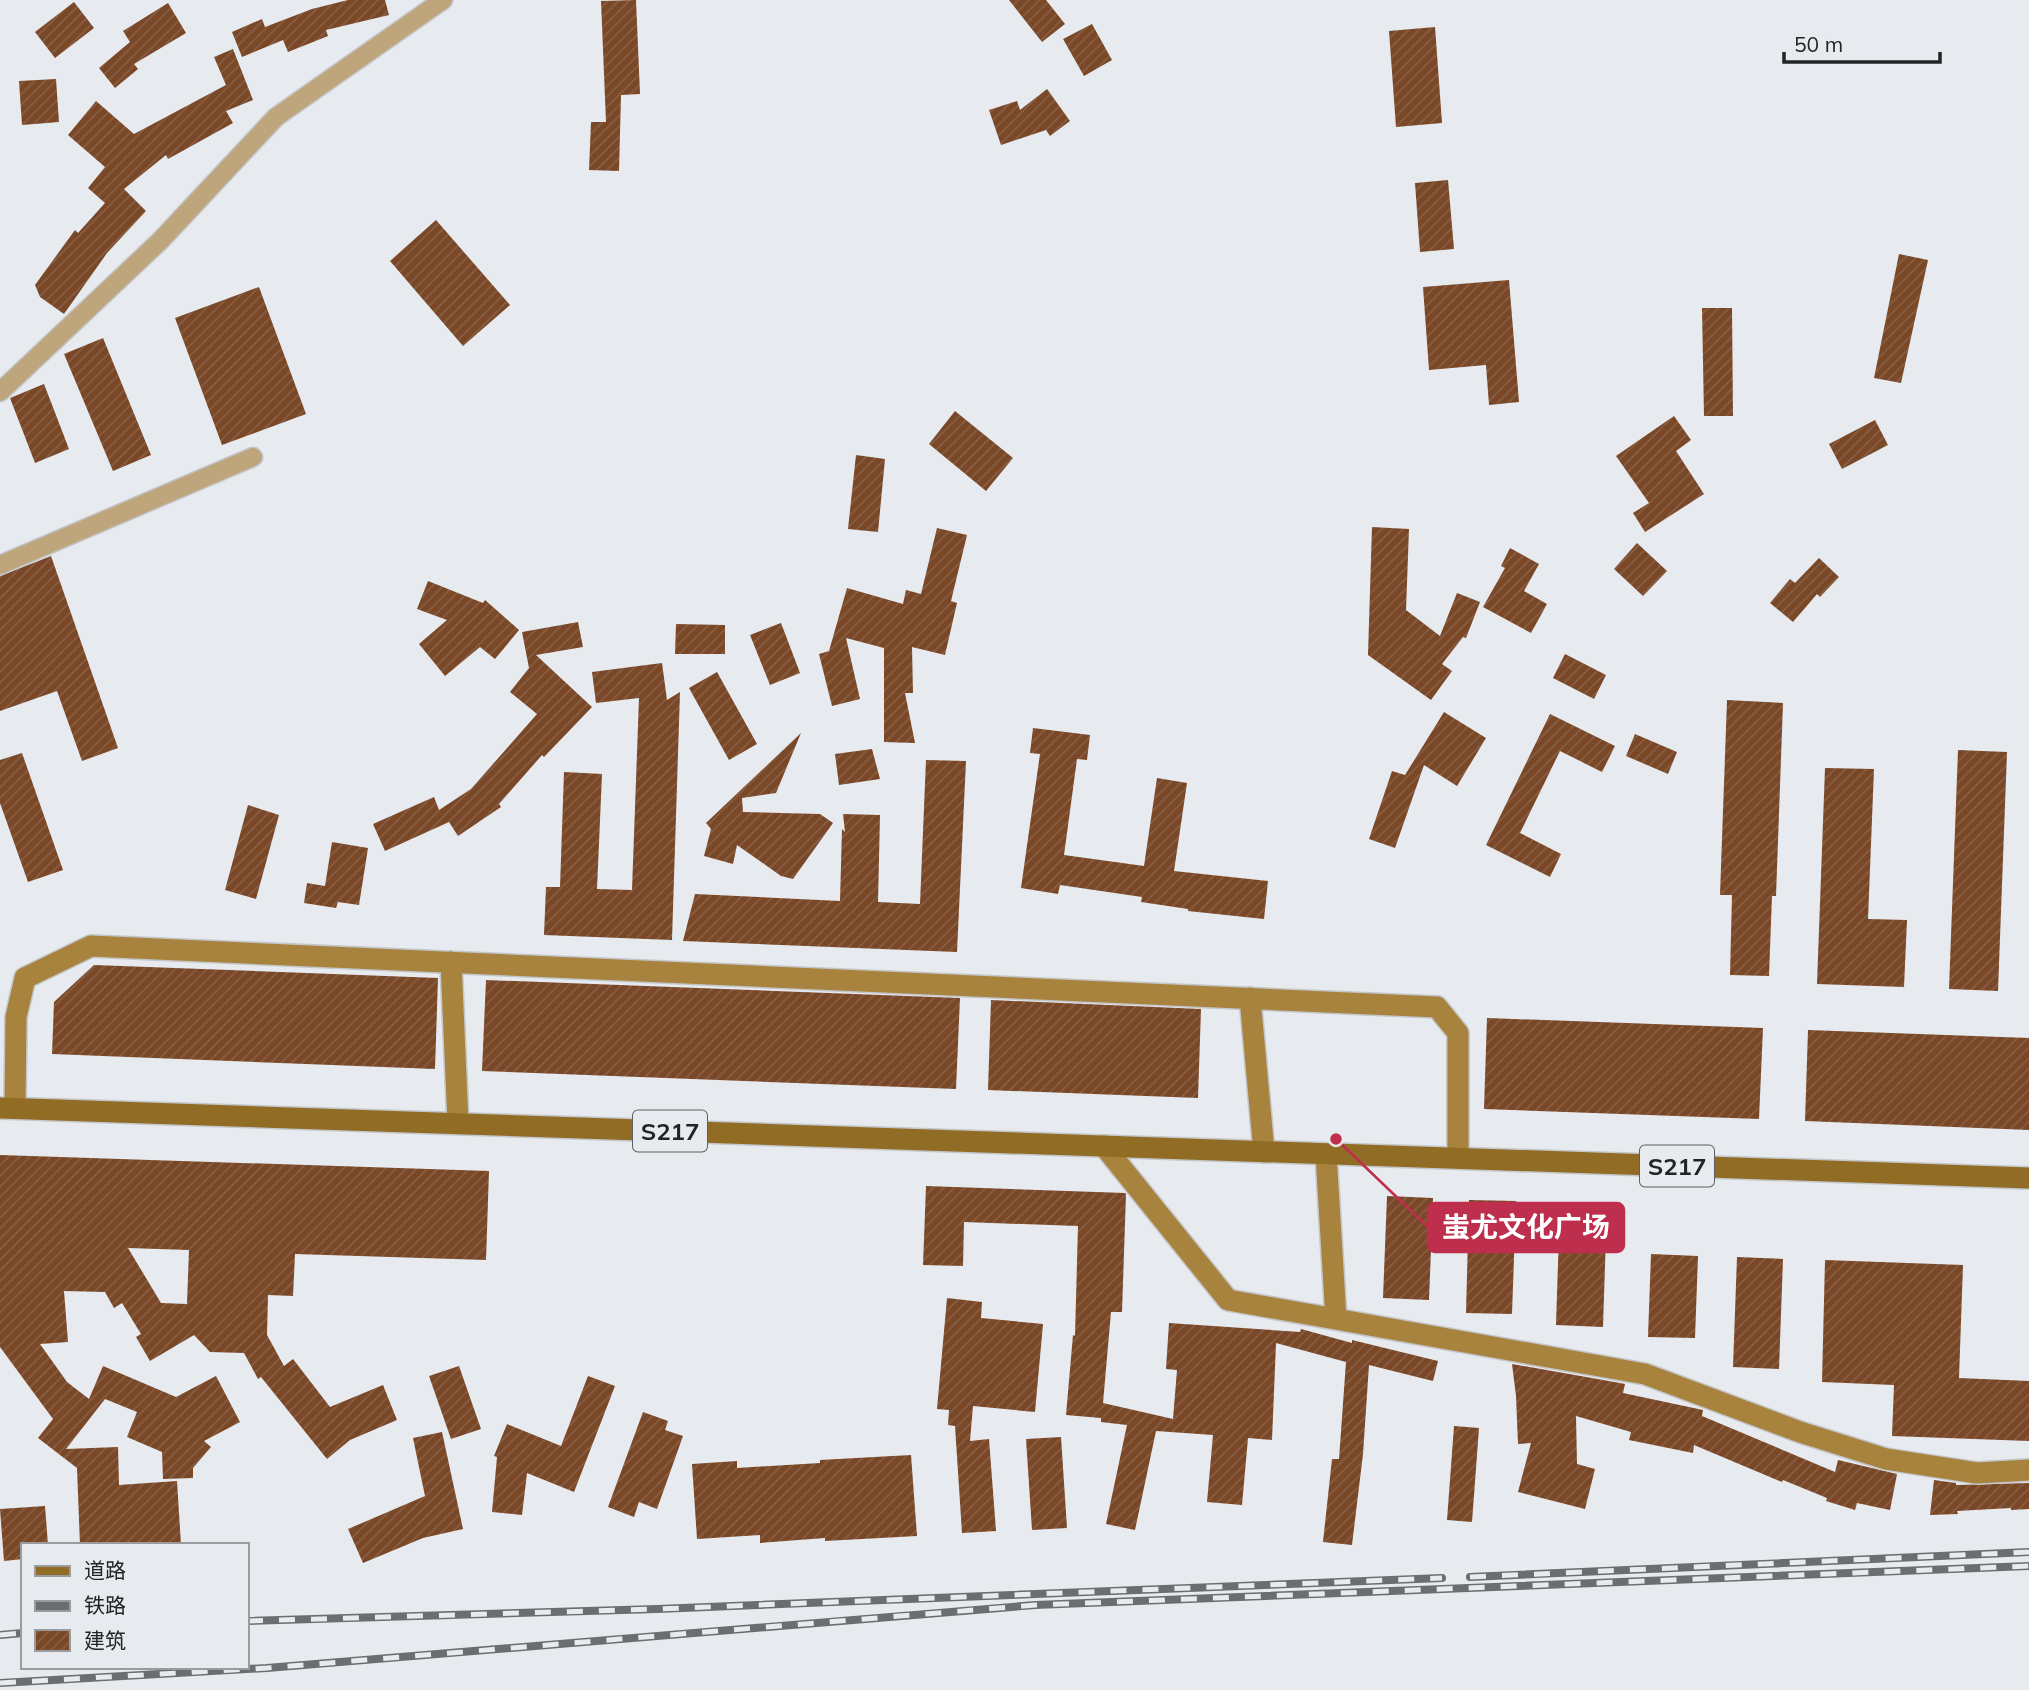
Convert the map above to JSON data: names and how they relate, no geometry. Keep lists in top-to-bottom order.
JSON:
{
  "streets": {
    "main road": ["S217"]
  },
  "places": ["蚩尤文化广场"],
  "legend": ["道路", "铁路", "建筑"],
  "scale_bar": "50 m"
}
